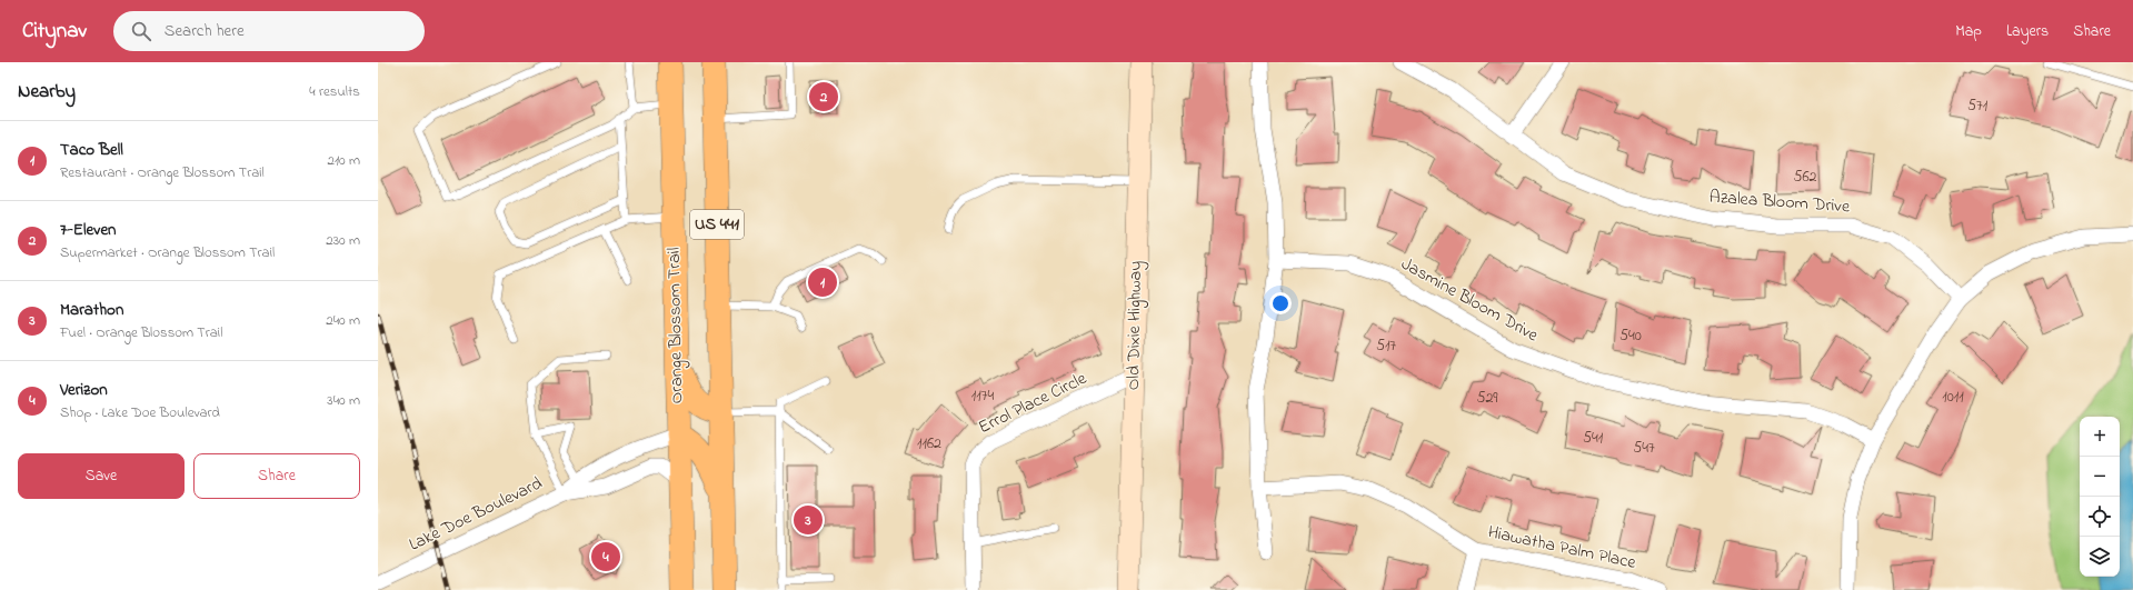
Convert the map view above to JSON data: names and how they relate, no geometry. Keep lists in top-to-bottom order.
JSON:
{
  "streets": {
    "main road": ["US 441", "Orange Blossom Trail"],
    "street": [
      "Azalea Bloom Drive",
      "Jasmine Bloom Drive",
      "Old Dixie Highway",
      "Errol Place Circle",
      "Lake Doe Boulevard",
      "Hiawatha Palm Place"
    ]
  },
  "crossings": [
    ["Orange Blossom Trail", "Lake Doe Boulevard"],
    ["Old Dixie Highway", "Errol Place Circle"]
  ],
  "house_numbers": [
    "571",
    "562",
    "540",
    "517",
    "1174",
    "1011",
    "529",
    "541",
    "1162",
    "547"
  ],
  "page": {
    "header": "Citynav",
    "search": "Search here",
    "nav": ["Map", "Layers", "Share"],
    "heading": ["Nearby", "4 results"],
    "pins": [
      "2",
      "1",
      "3",
      "4"
    ],
    "list": [
      {
        "mark": "1",
        "name": "Taco Bell",
        "note": "Restaurant · Orange Blossom Trail",
        "value": "210 m"
      },
      {
        "mark": "2",
        "name": "7-Eleven",
        "note": "Supermarket · Orange Blossom Trail",
        "value": "230 m"
      },
      {
        "mark": "3",
        "name": "Marathon",
        "note": "Fuel · Orange Blossom Trail",
        "value": "240 m"
      },
      {
        "mark": "4",
        "name": "Verizon",
        "note": "Shop · Lake Doe Boulevard",
        "value": "340 m"
      }
    ],
    "map_buttons": ["+", "−"],
    "buttons": ["Save", "Share"]
  }
}
